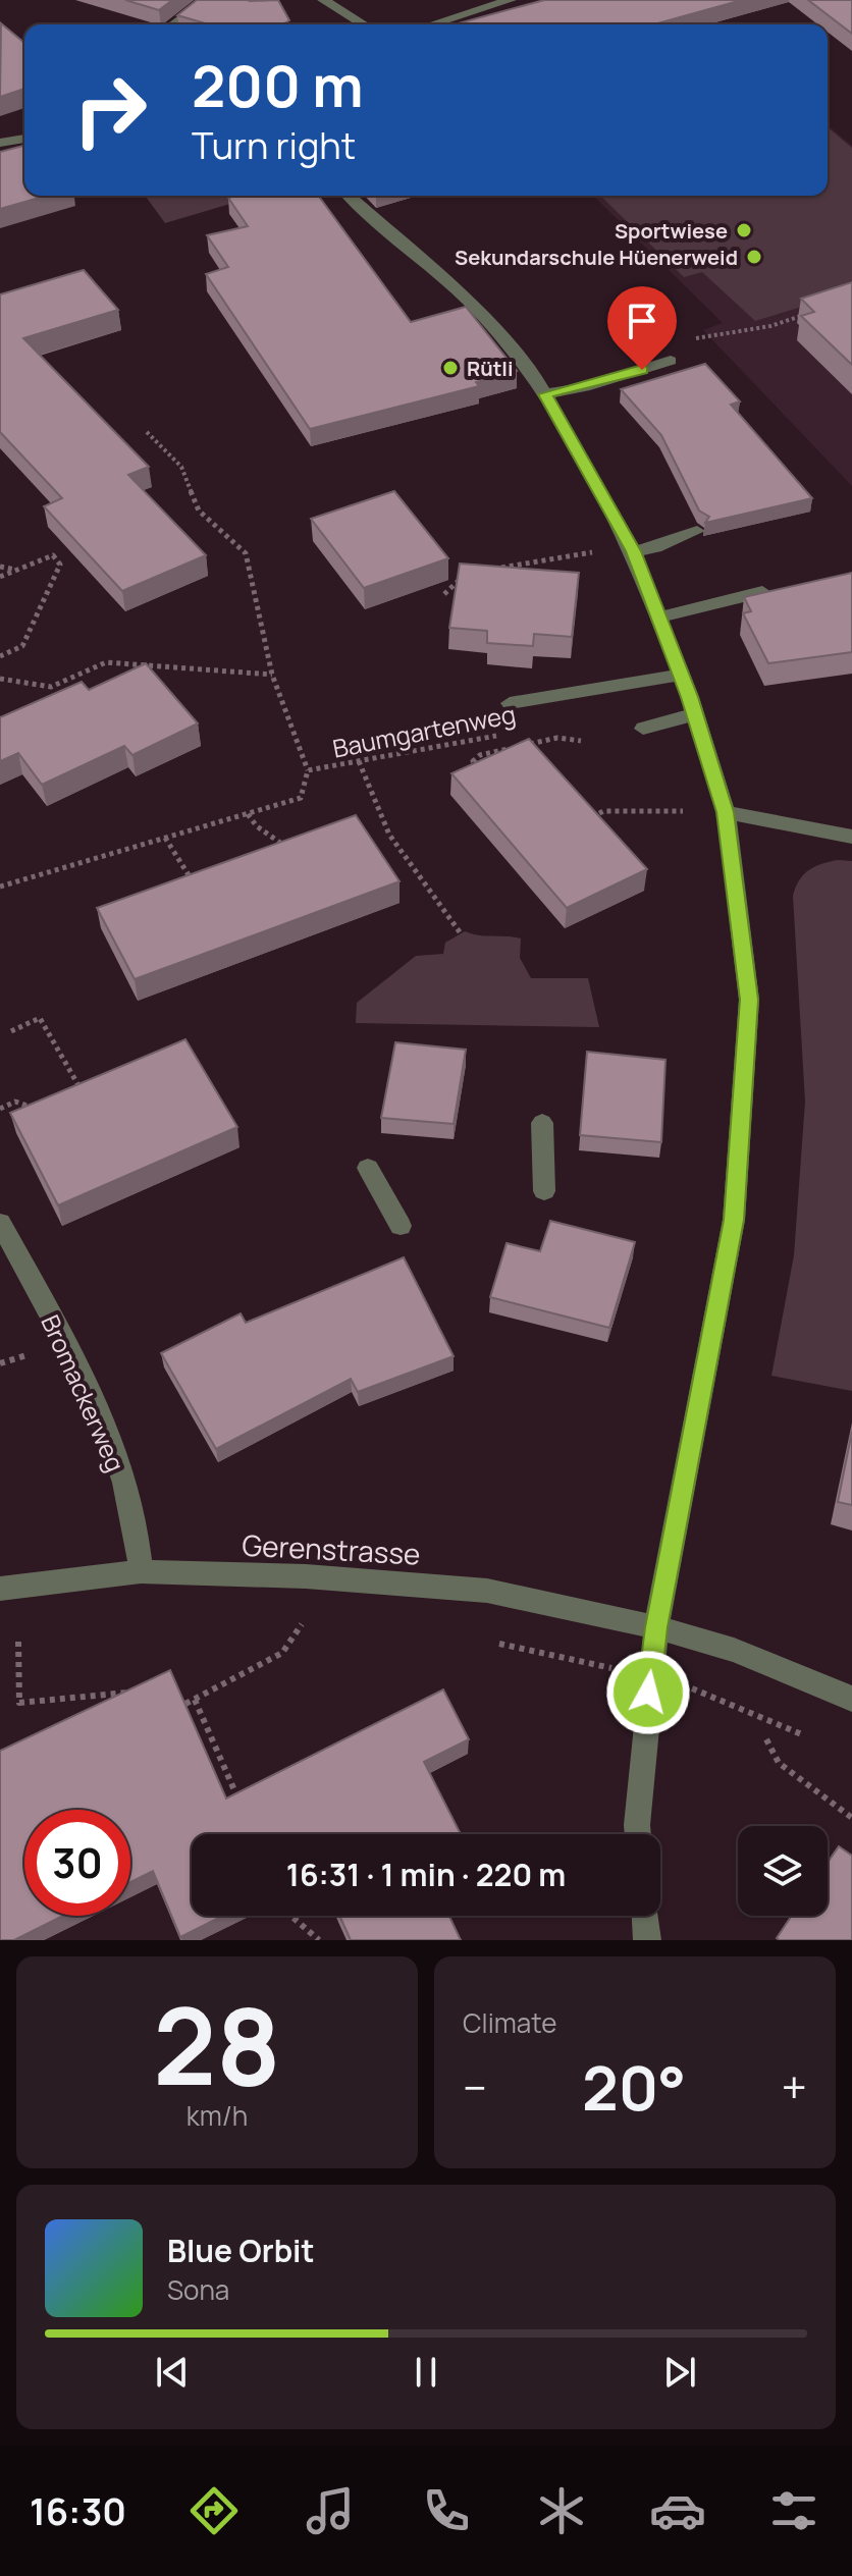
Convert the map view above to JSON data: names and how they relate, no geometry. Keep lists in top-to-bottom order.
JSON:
{
  "streets": {
    "street": ["Bromackerweg", "Gerenstrasse"],
    "path": ["Baumgartenweg"]
  },
  "crossings": [
    ["Bromackerweg", "Gerenstrasse"]
  ],
  "places": ["Sportwiese", "Sekundarschule Hüenerweid", "Rütli"],
  "page": {
    "turn": ["200 m", "Turn right"],
    "limit": "30",
    "trip": "16:31 · 1 min · 220 m",
    "tile": [
      ["28", "km/h"],
      "Climate"
    ],
    "heat": ["−", "20°", "+"],
    "song": ["Blue Orbit", "Sona"],
    "tabs": "16:30"
  }
}
